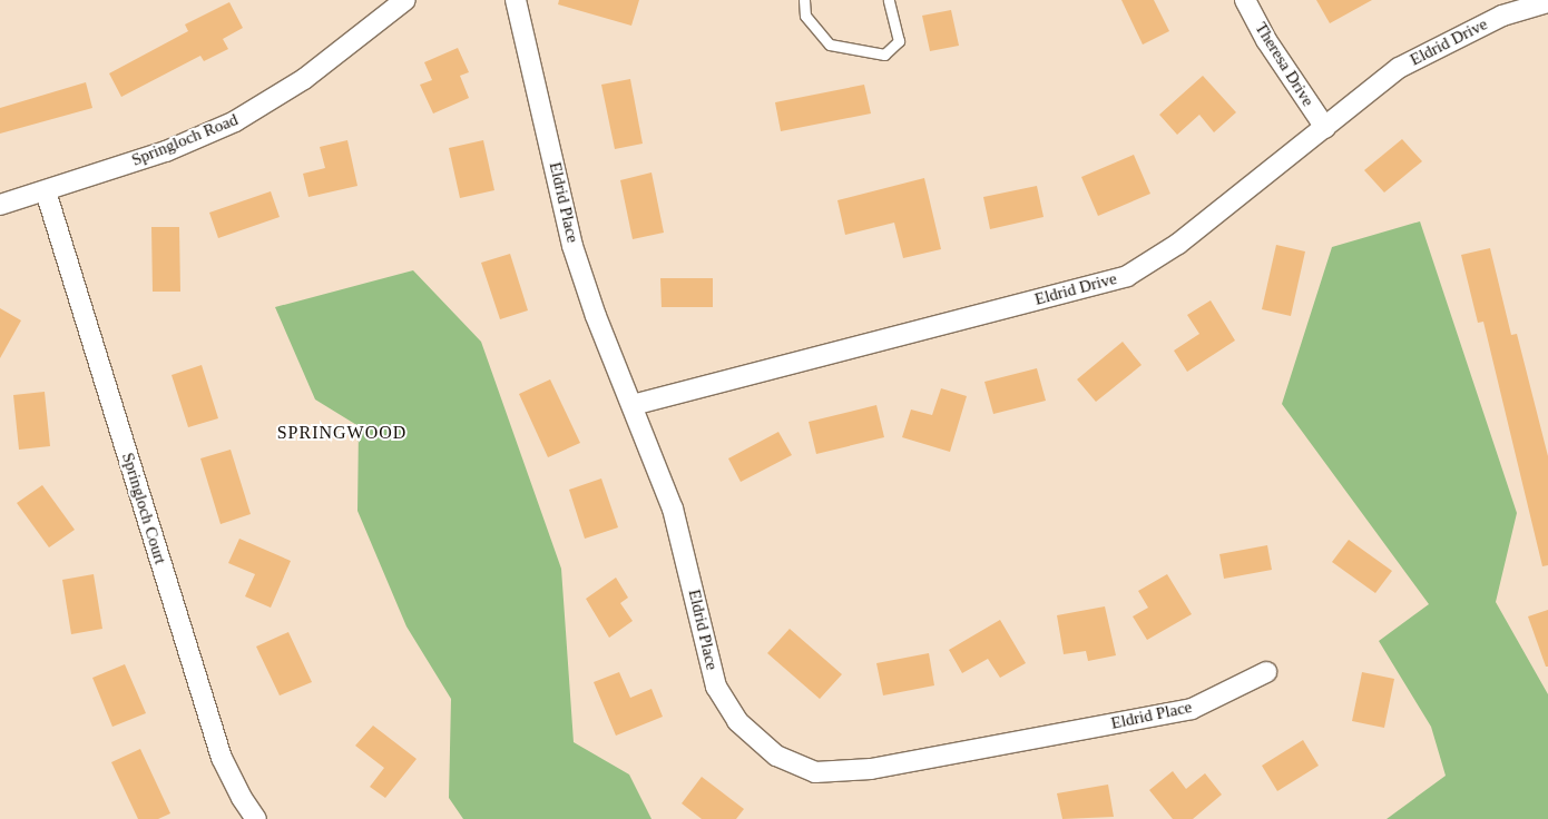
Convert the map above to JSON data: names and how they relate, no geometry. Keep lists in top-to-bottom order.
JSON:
{
  "streets": {
    "street": [
      "Eldrid Drive",
      "Theresa Drive",
      "Springloch Road",
      "Eldrid Place",
      "Springloch Court"
    ]
  },
  "crossings": [
    ["Eldrid Drive", "Theresa Drive"],
    ["Eldrid Drive", "Eldrid Place"],
    ["Springloch Road", "Springloch Court"]
  ],
  "districts": ["SPRINGWOOD"]
}
